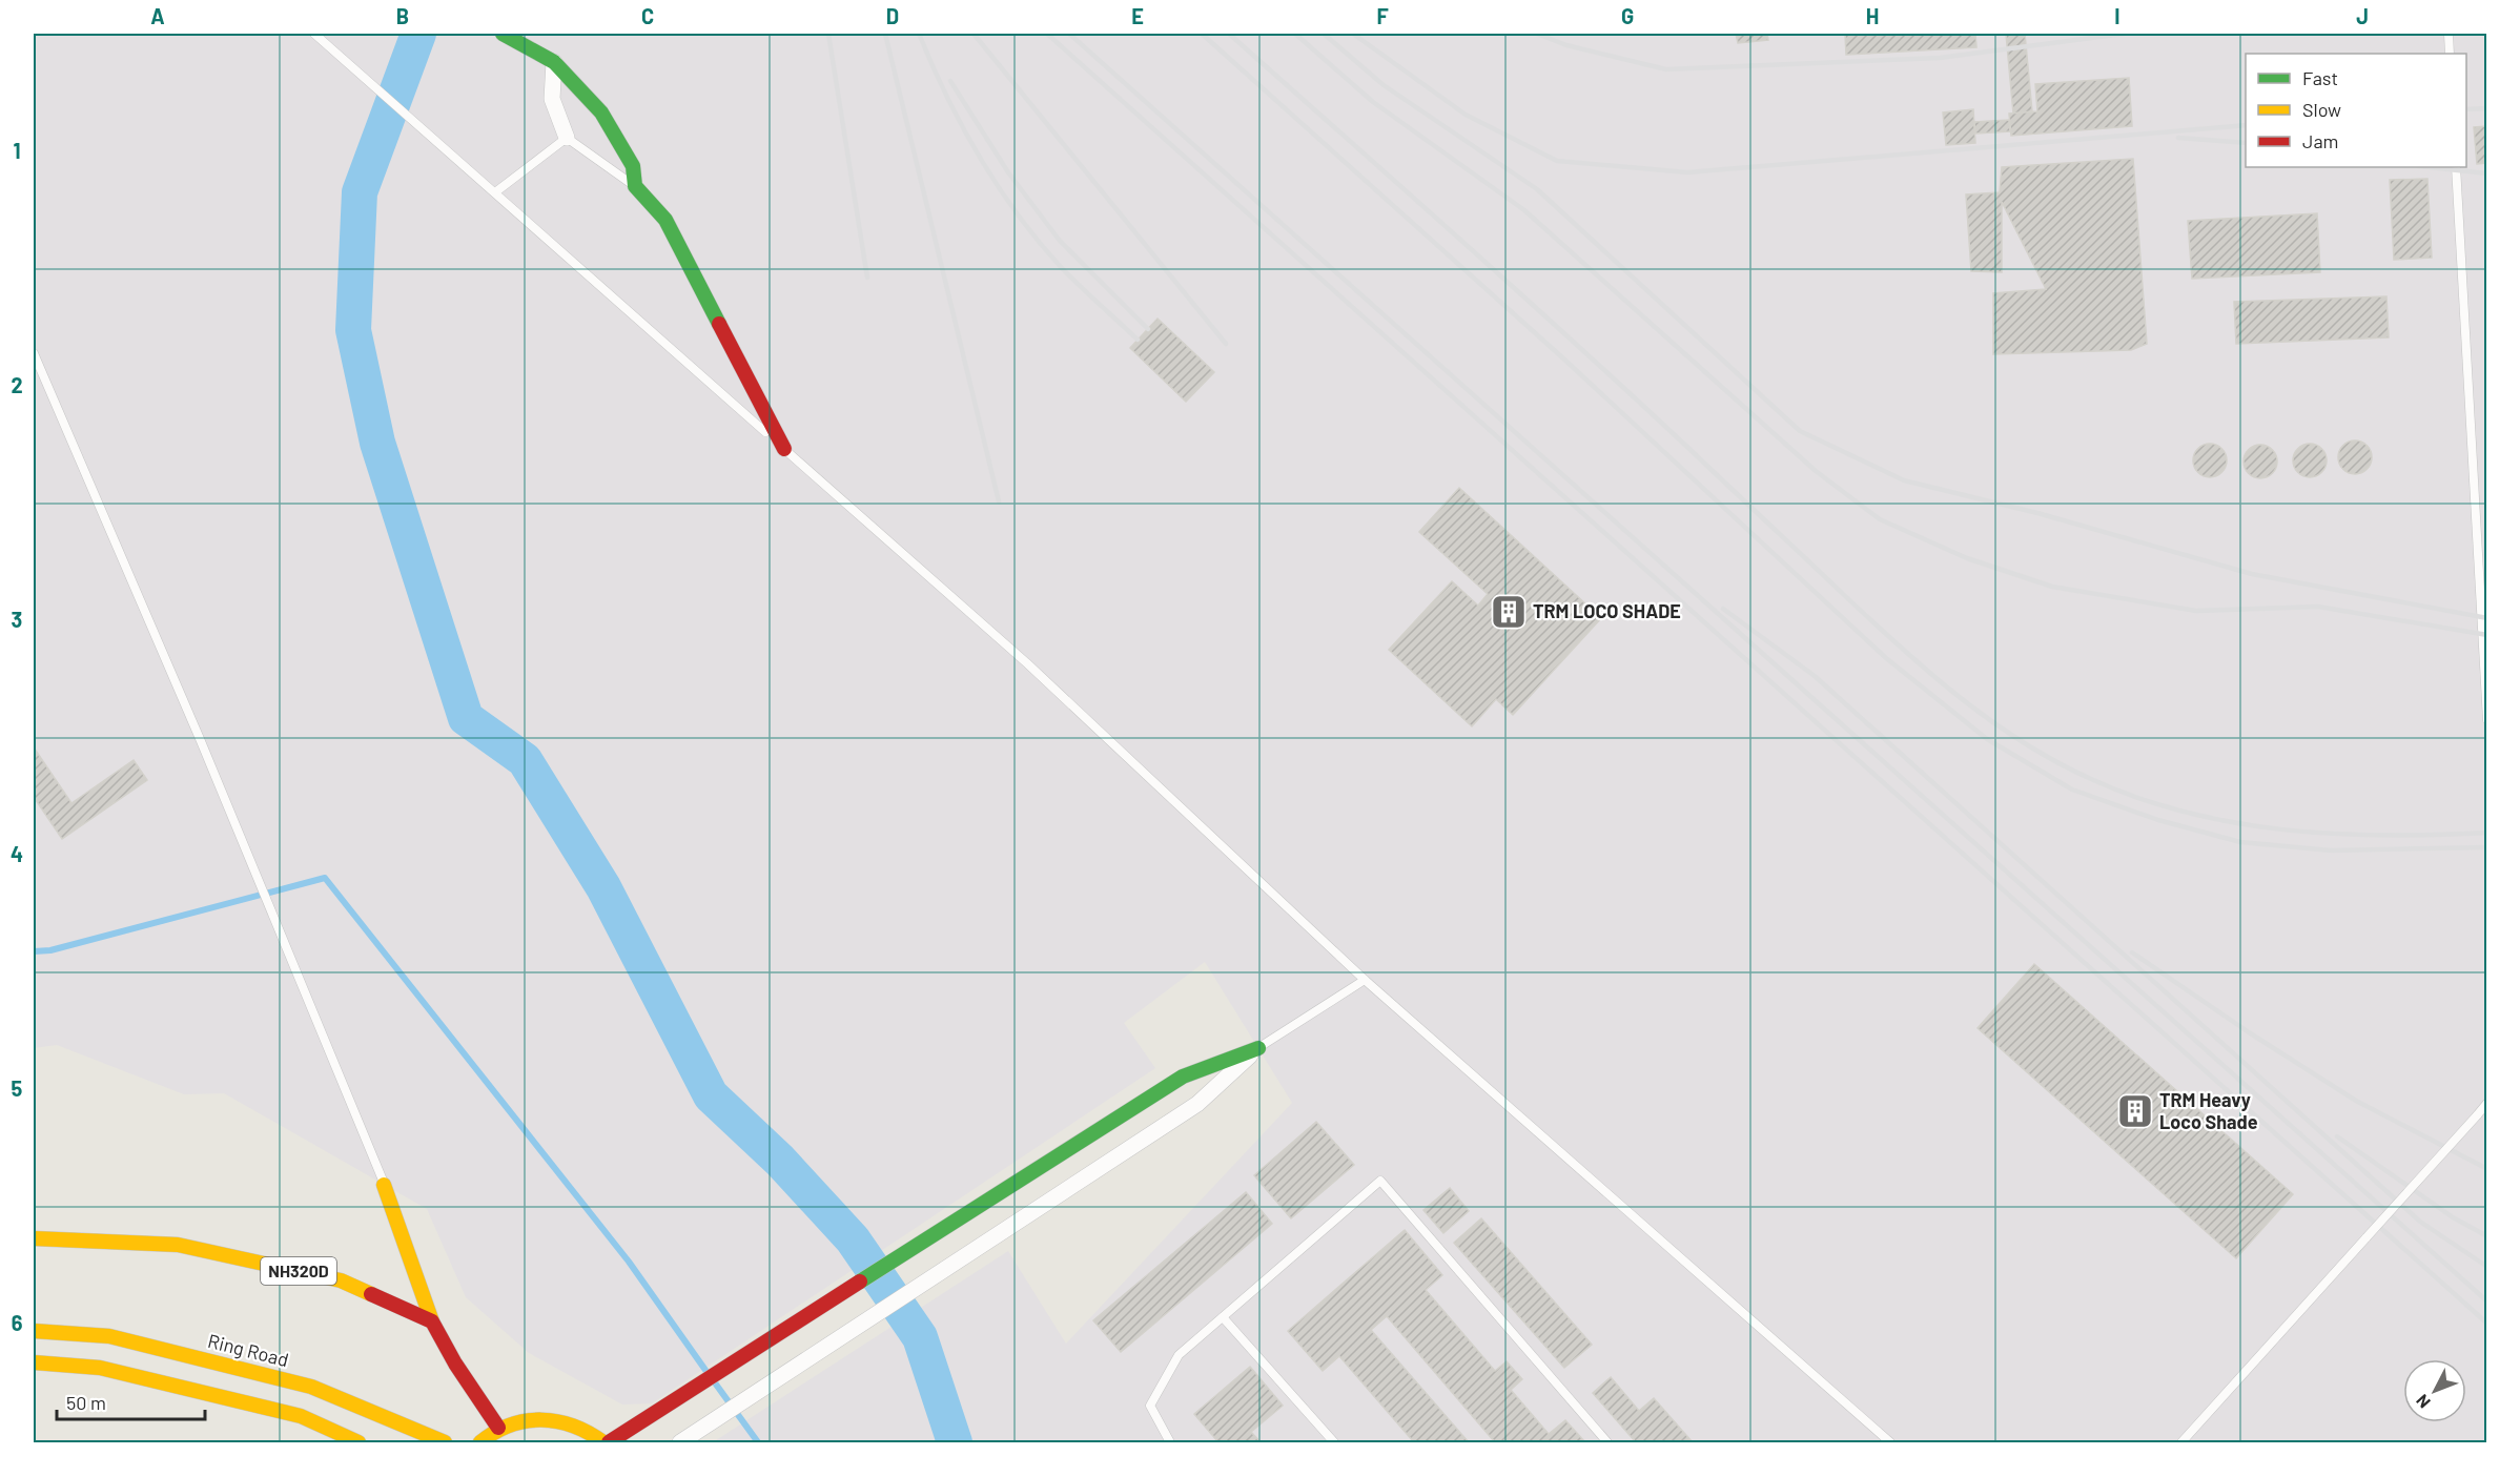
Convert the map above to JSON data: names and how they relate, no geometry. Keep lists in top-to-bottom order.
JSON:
{
  "streets": {
    "main road": ["NH320D", "Ring Road"]
  },
  "places": {
    "building": ["TRM LOCO SHADE", "TRM Heavy Loco Shade"]
  },
  "legend": ["Fast", "Slow", "Jam"],
  "scale_bar": "50 m",
  "north": "bottom left",
  "grid": {
    "columns": [
      "A",
      "B",
      "C",
      "D",
      "E",
      "F",
      "G",
      "H",
      "I",
      "J"
    ],
    "rows": [
      "1",
      "2",
      "3",
      "4",
      "5",
      "6"
    ]
  }
}
